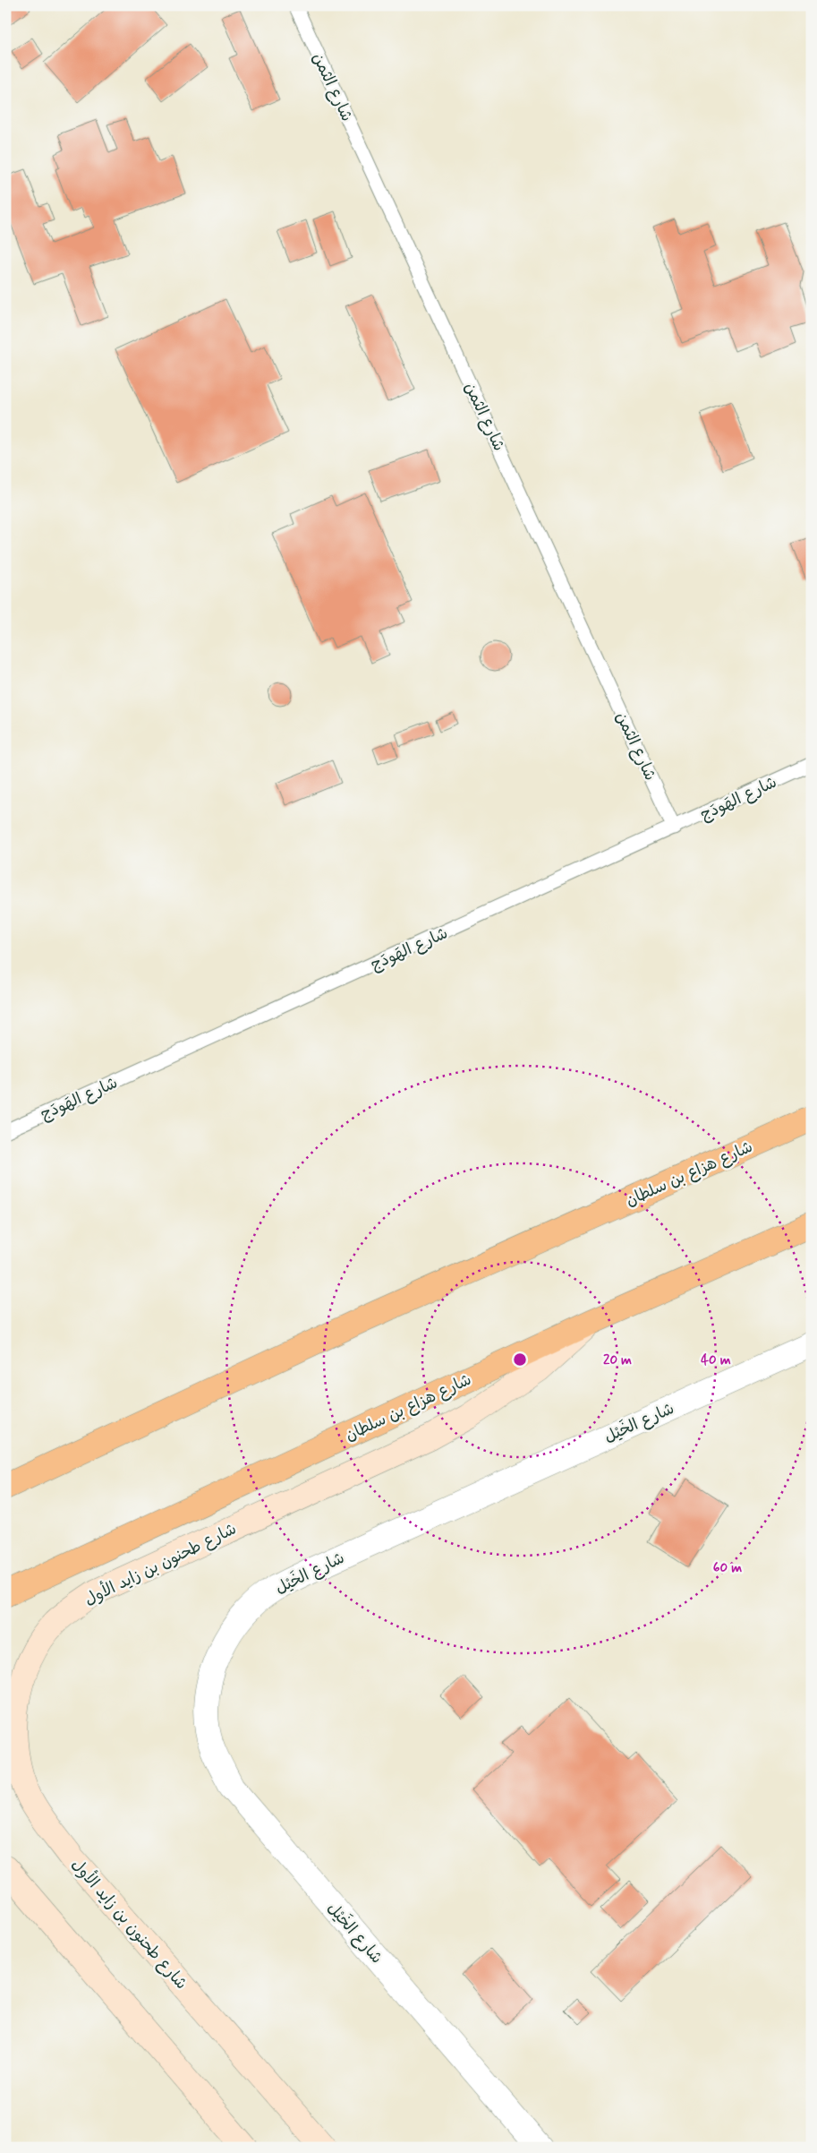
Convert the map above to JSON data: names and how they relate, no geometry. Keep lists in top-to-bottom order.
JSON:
{
  "streets": {
    "main road": ["شارع هزاع بن سلطان"],
    "street": ["شارع الخَيْل", "شارع طحنون بن زايد الأول"],
    "lane": ["شارع الثمن", "شارع الهَودَج"]
  },
  "crossings": [
    ["شارع الثمن", "شارع الهَودَج"],
    ["شارع هزاع بن سلطان", "شارع طحنون بن زايد الأول"]
  ],
  "rings": ["20 m", "40 m", "60 m"]
}
